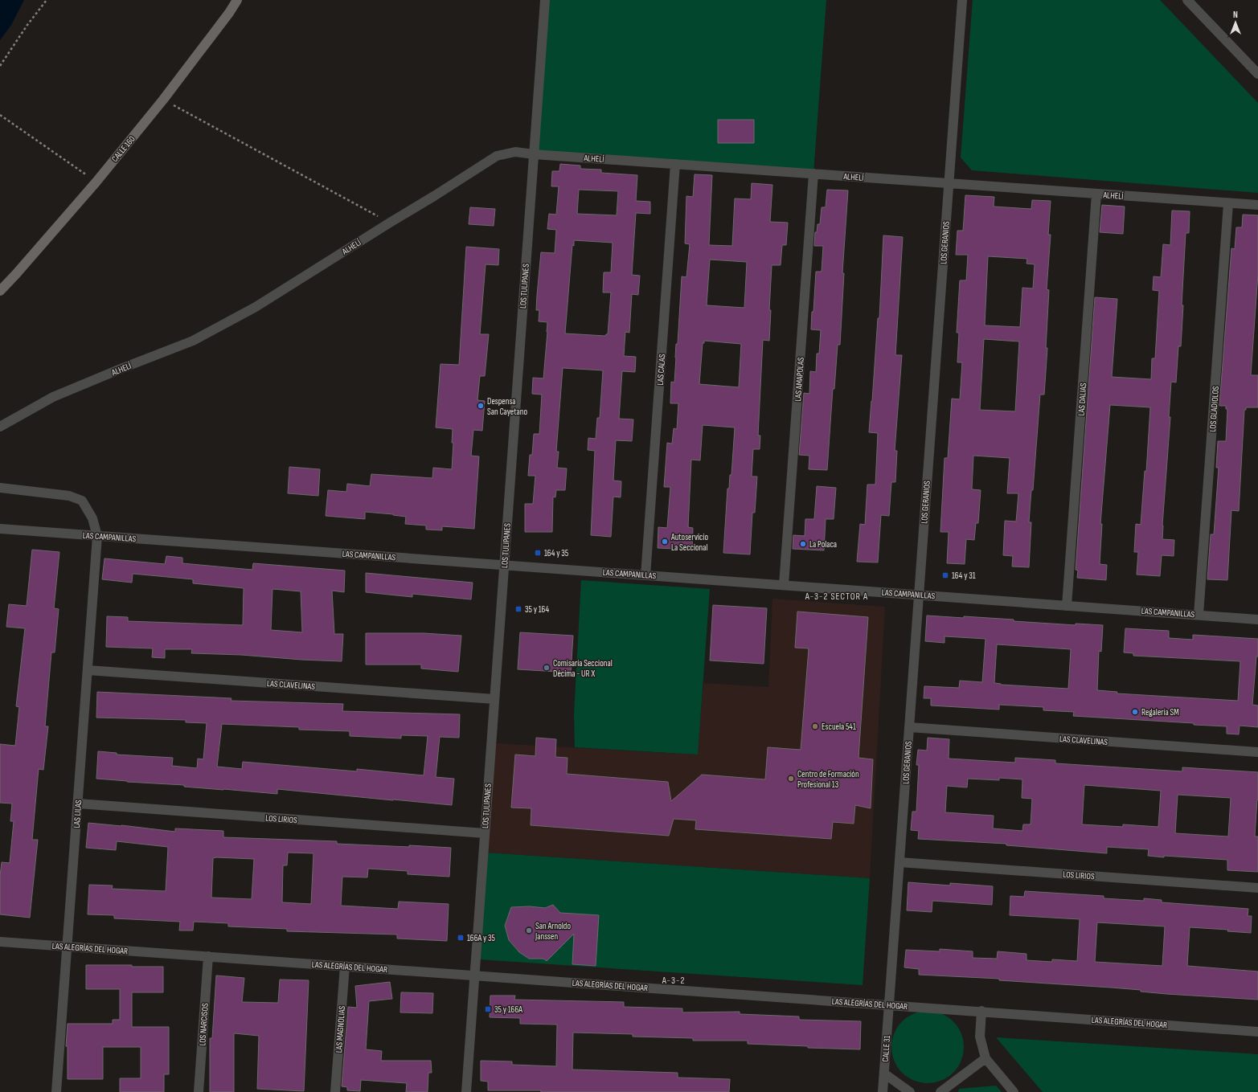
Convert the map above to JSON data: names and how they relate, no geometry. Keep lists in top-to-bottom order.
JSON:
{
  "streets": {
    "main road": ["CALLE 160"],
    "street": [
      "ALHELÍ",
      "LOS GERANIOS",
      "LOS TULIPANES",
      "LAS CALAS",
      "LAS AMAPOLAS",
      "LAS DALIAS",
      "LOS GLADIOLOS",
      "LAS CAMPANILLAS",
      "LAS CLAVELINAS",
      "LAS LILAS",
      "LOS LIRIOS",
      "LAS ALEGRÍAS DEL HOGAR",
      "LOS NARCISOS",
      "LAS MAGNOLIAS",
      "CALLE 31"
    ]
  },
  "crossings": [
    ["ALHELÍ", "LOS GERANIOS"],
    ["ALHELÍ", "LOS TULIPANES"],
    ["ALHELÍ", "LAS CALAS"],
    ["ALHELÍ", "LAS AMAPOLAS"],
    ["ALHELÍ", "LAS DALIAS"],
    ["ALHELÍ", "LOS GLADIOLOS"],
    ["LOS GERANIOS", "LAS CAMPANILLAS"],
    ["LOS GERANIOS", "LAS CLAVELINAS"],
    ["LOS GERANIOS", "LOS LIRIOS"],
    ["LOS GERANIOS", "LAS ALEGRÍAS DEL HOGAR"],
    ["LOS GERANIOS", "CALLE 31"],
    ["LOS TULIPANES", "LAS CAMPANILLAS"],
    ["LOS TULIPANES", "LAS CLAVELINAS"],
    ["LOS TULIPANES", "LOS LIRIOS"],
    ["LOS TULIPANES", "LAS ALEGRÍAS DEL HOGAR"],
    ["LAS CALAS", "LAS CAMPANILLAS"],
    ["LAS AMAPOLAS", "LAS CAMPANILLAS"],
    ["LAS DALIAS", "LAS CAMPANILLAS"],
    ["LOS GLADIOLOS", "LAS CAMPANILLAS"],
    ["LAS CAMPANILLAS", "LAS LILAS"],
    ["LAS CLAVELINAS", "LAS LILAS"],
    ["LAS LILAS", "LOS LIRIOS"],
    ["LAS LILAS", "LAS ALEGRÍAS DEL HOGAR"],
    ["LAS ALEGRÍAS DEL HOGAR", "LOS NARCISOS"],
    ["LAS ALEGRÍAS DEL HOGAR", "LAS MAGNOLIAS"],
    ["LAS ALEGRÍAS DEL HOGAR", "CALLE 31"]
  ],
  "districts": ["A-3-2 SECTOR A", "A-3-2"],
  "places": {
    "other": [
      "Despensa San Cayetano",
      "Autoservicio La Seccional",
      "La Polaca",
      "Comisaría Seccional Décima - UR X",
      "Regalería SM",
      "Escuela 541",
      "Centro de Formación Profesional 13",
      "San Arnoldo Janssen"
    ],
    "transit": [
      "164 y 35",
      "164 y 31",
      "35 y 164",
      "166A y 35",
      "35 y 166A"
    ]
  },
  "north": "top"
}
